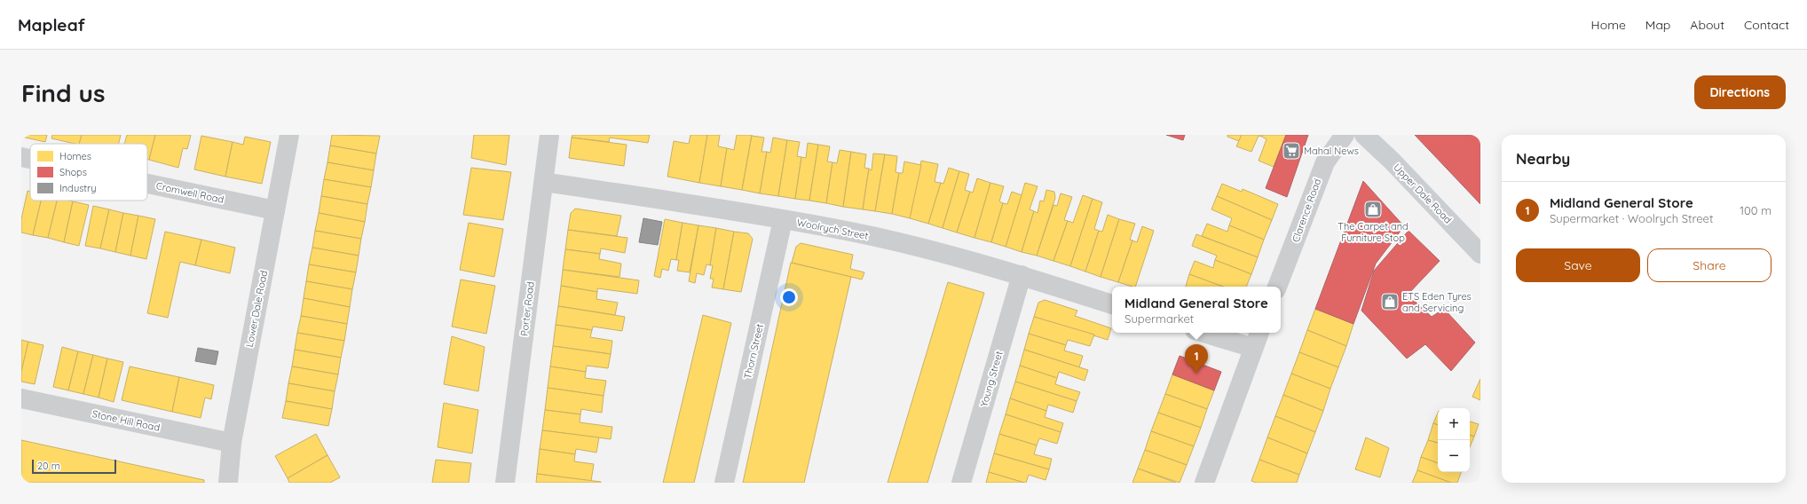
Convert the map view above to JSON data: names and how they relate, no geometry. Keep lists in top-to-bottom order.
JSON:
{
  "streets": {
    "street": [
      "Cromwell Road",
      "Upper Dale Road",
      "Clarence Road",
      "Woolrych Street",
      "Lower Dale Road",
      "Porter Road",
      "Thorn Street",
      "Young Street",
      "Stone Hill Road"
    ]
  },
  "crossings": [
    ["Cromwell Road", "Lower Dale Road"],
    ["Woolrych Street", "Porter Road"],
    ["Woolrych Street", "Thorn Street"],
    ["Woolrych Street", "Young Street"],
    ["Lower Dale Road", "Stone Hill Road"]
  ],
  "places": {
    "supermarket": ["Mahal News"],
    "shop": ["The Carpet and Furniture Stop", "ETS Eden Tyres and Servicing"]
  },
  "legend": ["Homes", "Shops", "Industry"],
  "scale_bar": "20 m",
  "page": {
    "header": "Mapleaf",
    "nav": [
      "Home",
      "Map",
      "About",
      "Contact"
    ],
    "buttons": [
      "Directions",
      ["Save", "Share"]
    ],
    "title": "Find us",
    "heading": "Nearby",
    "list": [
      {
        "mark": "1",
        "name": "Midland General Store",
        "note": "Supermarket · Woolrych Street",
        "value": "100 m"
      }
    ],
    "popup": ["Midland General Store", "Supermarket"],
    "pins": "1",
    "map_buttons": ["+", "−"],
    "scale": "20 m"
  }
}
